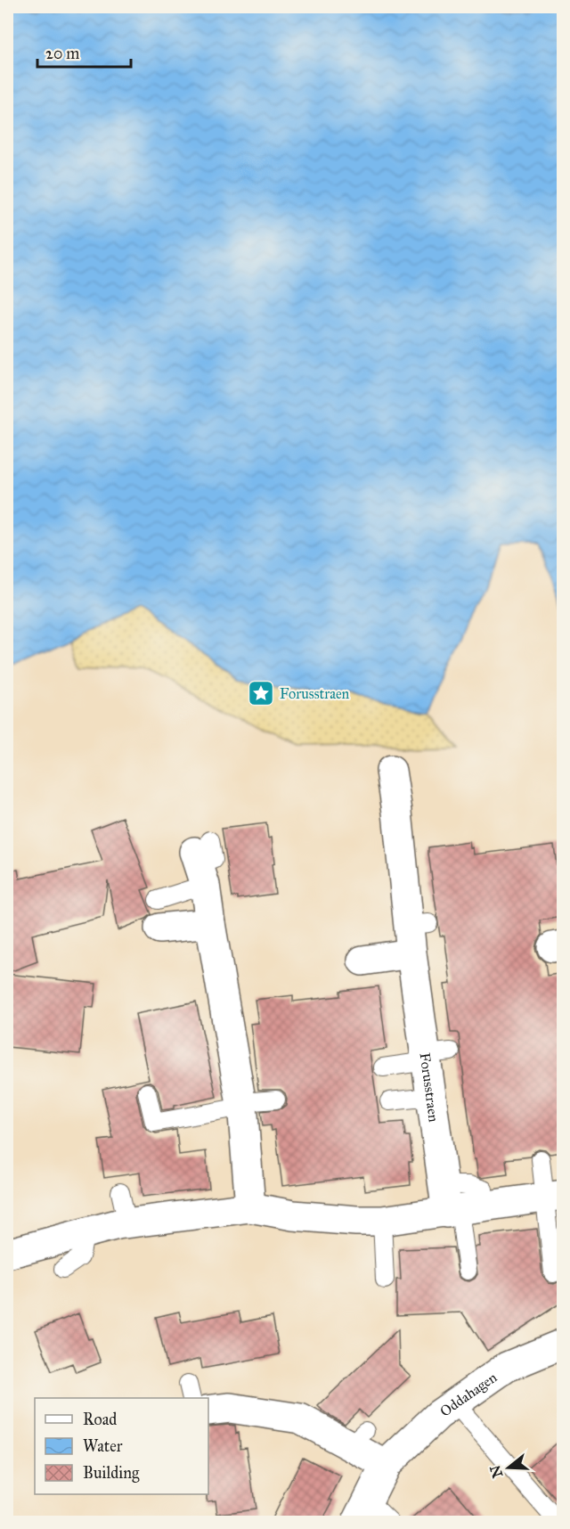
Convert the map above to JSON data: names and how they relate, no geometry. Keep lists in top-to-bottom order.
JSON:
{
  "streets": {
    "street": ["Forusstraen", "Oddahagen"]
  },
  "places": {
    "place": ["Forusstraen"]
  },
  "legend": ["Road", "Water", "Building"],
  "scale_bar": "20 m",
  "north": "left"
}
